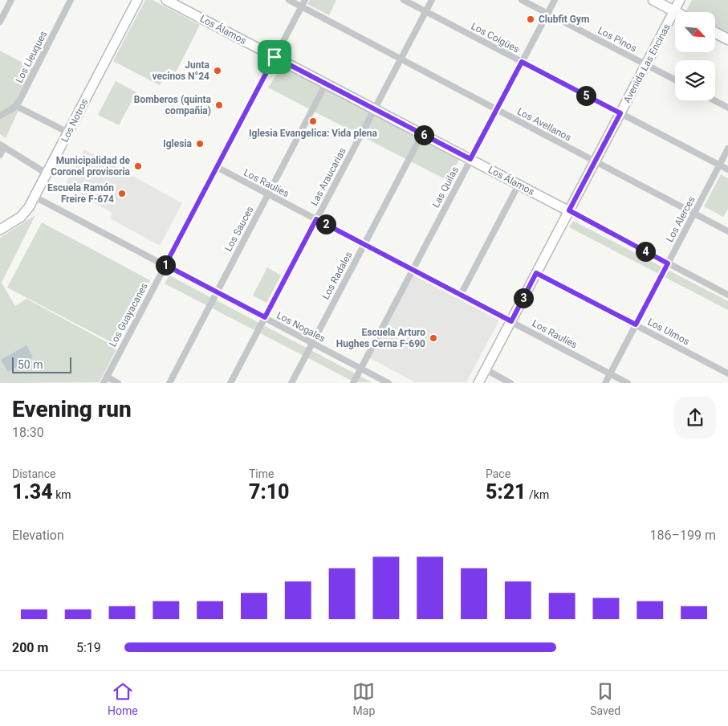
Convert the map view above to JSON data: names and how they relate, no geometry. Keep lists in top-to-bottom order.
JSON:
{
  "streets": {
    "street": [
      "Los Álamos",
      "Los Coigües",
      "Los Pinos",
      "Los Lleuques",
      "Avenida Las Encinas",
      "Los Notros",
      "Los Avellanos",
      "Las Araucarias",
      "Los Raulíes",
      "Las Quilas",
      "Los Alerces",
      "Los Sauces",
      "Los Radales",
      "Los Guayacanes",
      "Los Nogales",
      "Los Ulmos"
    ]
  },
  "crossings": [
    ["Los Álamos", "Avenida Las Encinas"],
    ["Los Álamos", "Las Araucarias"],
    ["Los Álamos", "Las Quilas"],
    ["Los Álamos", "Los Alerces"],
    ["Los Álamos", "Los Sauces"],
    ["Los Álamos", "Los Radales"],
    ["Los Álamos", "Los Guayacanes"],
    ["Los Coigües", "Avenida Las Encinas"],
    ["Los Coigües", "Las Araucarias"],
    ["Los Coigües", "Las Quilas"],
    ["Los Coigües", "Los Alerces"],
    ["Los Pinos", "Avenida Las Encinas"],
    ["Los Pinos", "Las Quilas"],
    ["Avenida Las Encinas", "Los Avellanos"],
    ["Avenida Las Encinas", "Los Raulíes"],
    ["Avenida Las Encinas", "Los Ulmos"],
    ["Los Notros", "Los Nogales"],
    ["Los Avellanos", "Las Araucarias"],
    ["Los Avellanos", "Las Quilas"],
    ["Los Avellanos", "Los Alerces"],
    ["Los Avellanos", "Los Guayacanes"],
    ["Las Araucarias", "Los Raulíes"],
    ["Las Araucarias", "Los Nogales"],
    ["Los Raulíes", "Las Quilas"],
    ["Los Raulíes", "Los Alerces"],
    ["Los Raulíes", "Los Sauces"],
    ["Los Raulíes", "Los Radales"],
    ["Los Raulíes", "Los Guayacanes"],
    ["Las Quilas", "Los Nogales"],
    ["Los Alerces", "Los Ulmos"],
    ["Los Sauces", "Los Nogales"],
    ["Los Radales", "Los Nogales"],
    ["Los Guayacanes", "Los Nogales"]
  ],
  "places": [
    "Clubfit Gym",
    "Junta vecinos N°24",
    "Bomberos (quinta compañia)",
    "Iglesia Evangelica: Vida plena",
    "Iglesia",
    "Municipalidad de Coronel provisoria",
    "Escuela Ramón Freire F-674",
    "Escuela Arturo Hughes Cerna F-690"
  ],
  "scale_bar": "50 m",
  "north": "bottom right",
  "page": {
    "pins": [
      "5",
      "6",
      "2",
      "4",
      "1",
      "3"
    ],
    "scale": "50 m",
    "heading": ["Evening run", "18:30"],
    "stats": [
      ["Distance", "1.34 km"],
      ["Time", "7:10"],
      ["Pace", "5:21 /km"]
    ],
    "chart": ["Elevation", "186–199 m"],
    "list": [
      {
        "name": "200 m",
        "note": "5:19"
      }
    ],
    "tabs": ["Home", "Map", "Saved"]
  }
}
